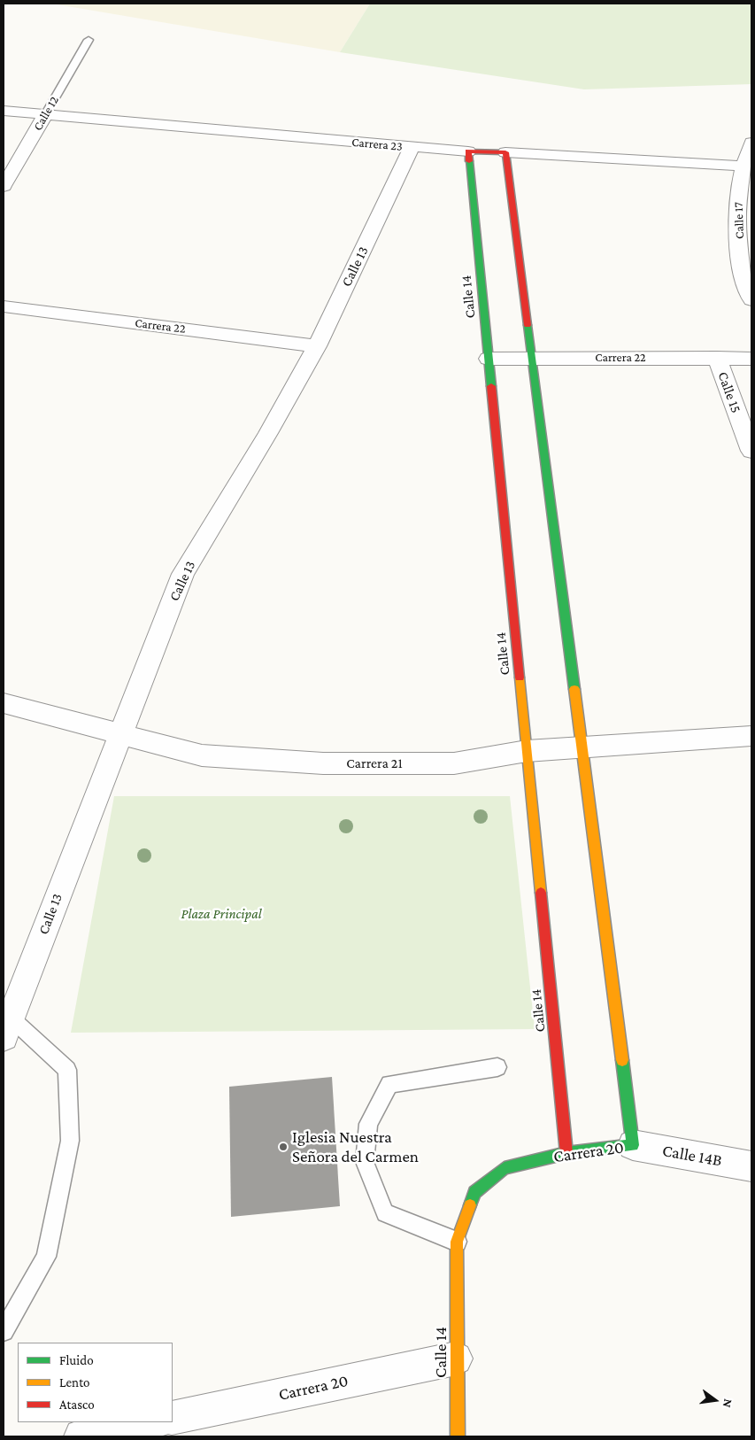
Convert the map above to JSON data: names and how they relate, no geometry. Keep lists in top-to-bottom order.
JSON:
{
  "streets": {
    "street": [
      "Calle 12",
      "Carrera 23",
      "Calle 17",
      "Calle 13",
      "Calle 14",
      "Carrera 22",
      "Calle 15",
      "Carrera 21",
      "Carrera 20",
      "Calle 14B"
    ]
  },
  "crossings": [
    ["Calle 12", "Carrera 23"],
    ["Carrera 23", "Calle 17"],
    ["Carrera 23", "Calle 13"],
    ["Carrera 23", "Calle 14"],
    ["Calle 13", "Carrera 22"],
    ["Calle 13", "Carrera 21"],
    ["Calle 14", "Carrera 22"],
    ["Calle 14", "Carrera 21"],
    ["Calle 14", "Carrera 20"],
    ["Carrera 22", "Calle 15"],
    ["Carrera 20", "Calle 14B"]
  ],
  "parks": ["Plaza Principal"],
  "places": ["Iglesia Nuestra Señora del Carmen"],
  "legend": ["Fluido", "Lento", "Atasco"],
  "north": "right"
}
